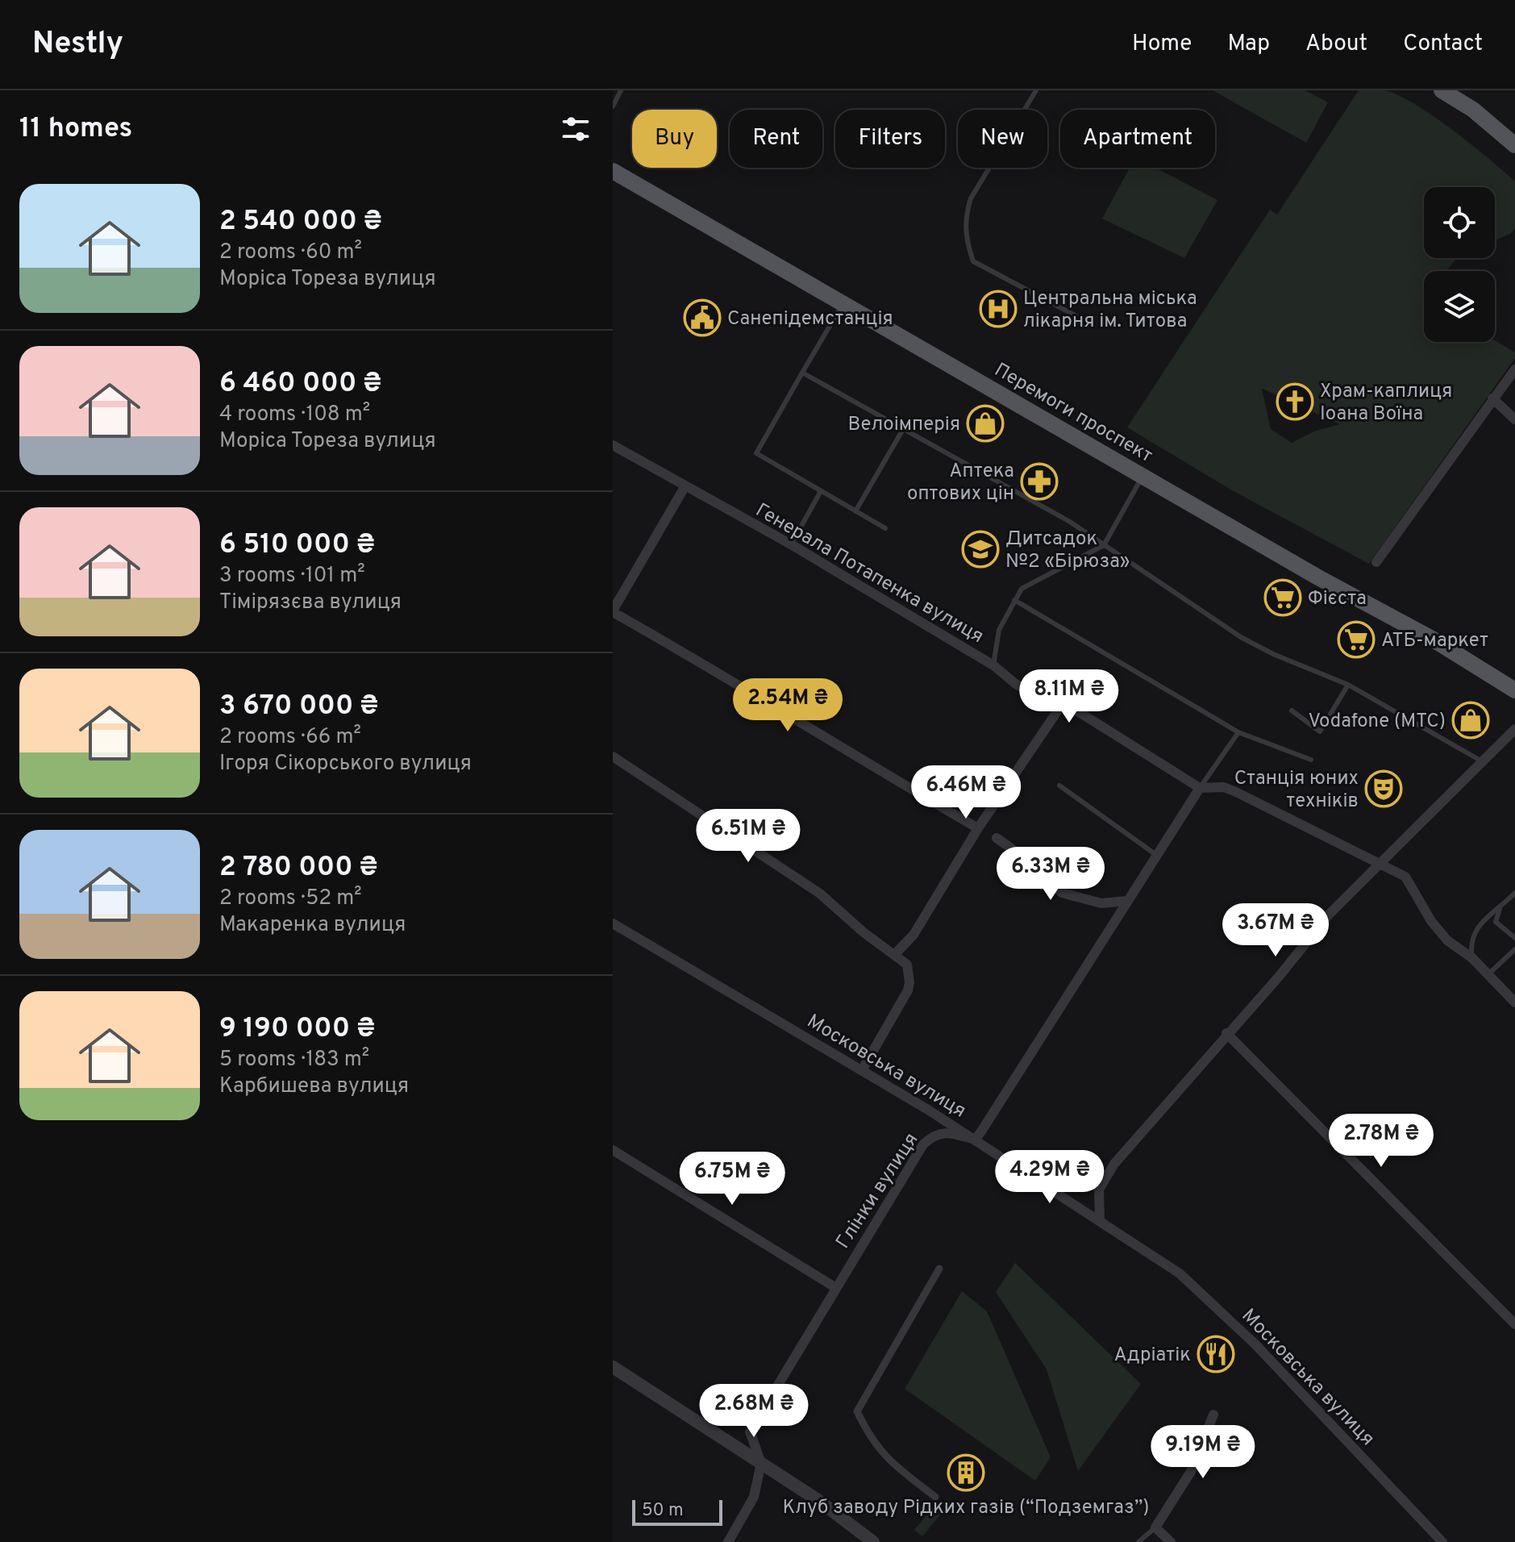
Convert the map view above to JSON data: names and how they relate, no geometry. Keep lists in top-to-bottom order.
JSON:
{
  "streets": {
    "main road": ["Перемоги проспект"],
    "street": ["Генерала Потапенка вулиця", "Московська вулиця", "Глінки вулиця"]
  },
  "crossings": [
    ["Московська вулиця", "Глінки вулиця"]
  ],
  "places": {
    "hospital": ["Центральна міська лікарня ім. Титова"],
    "public building": ["Санепідемстанція"],
    "church": ["Храм-каплиця Іоана Воїна"],
    "shop": ["Велоімперія", "Vodafone (МТС)"],
    "pharmacy": ["Аптека оптових цін"],
    "school or university": ["Дитсадок №2 «Бірюза»"],
    "supermarket": ["Фієста", "АТБ-маркет"],
    "theatre": ["Станція юних техніків"],
    "restaurant": ["Адріатік"],
    "building": ["Клуб заводу Рідких газів (“Подземгаз”)"]
  },
  "scale_bar": "50 m",
  "page": {
    "header": "Nestly",
    "nav": [
      "Home",
      "Map",
      "About",
      "Contact"
    ],
    "heading": "11 homes",
    "chip": [
      "Buy",
      "Rent",
      "Filters",
      "New",
      "Apartment"
    ],
    "list": [
      {
        "name": "2 540 000 ₴",
        "note": "2 rooms · 60 m² · Моріса Тореза вулиця"
      },
      {
        "name": "6 460 000 ₴",
        "note": "4 rooms · 108 m² · Моріса Тореза вулиця"
      },
      {
        "name": "6 510 000 ₴",
        "note": "3 rooms · 101 m² · Тімірязєва вулиця"
      },
      {
        "name": "3 670 000 ₴",
        "note": "2 rooms · 66 m² · Ігоря Сікорського вулиця"
      },
      {
        "name": "2 780 000 ₴",
        "note": "2 rooms · 52 m² · Макаренка вулиця"
      },
      {
        "name": "9 190 000 ₴",
        "note": "5 rooms · 183 m² · Карбишева вулиця"
      }
    ],
    "price": [
      "8.11M ₴",
      "2.54M ₴",
      "6.46M ₴",
      "6.51M ₴",
      "6.33M ₴",
      "3.67M ₴",
      "2.78M ₴",
      "4.29M ₴",
      "6.75M ₴",
      "2.68M ₴",
      "9.19M ₴"
    ],
    "scale": "50 m"
  }
}
